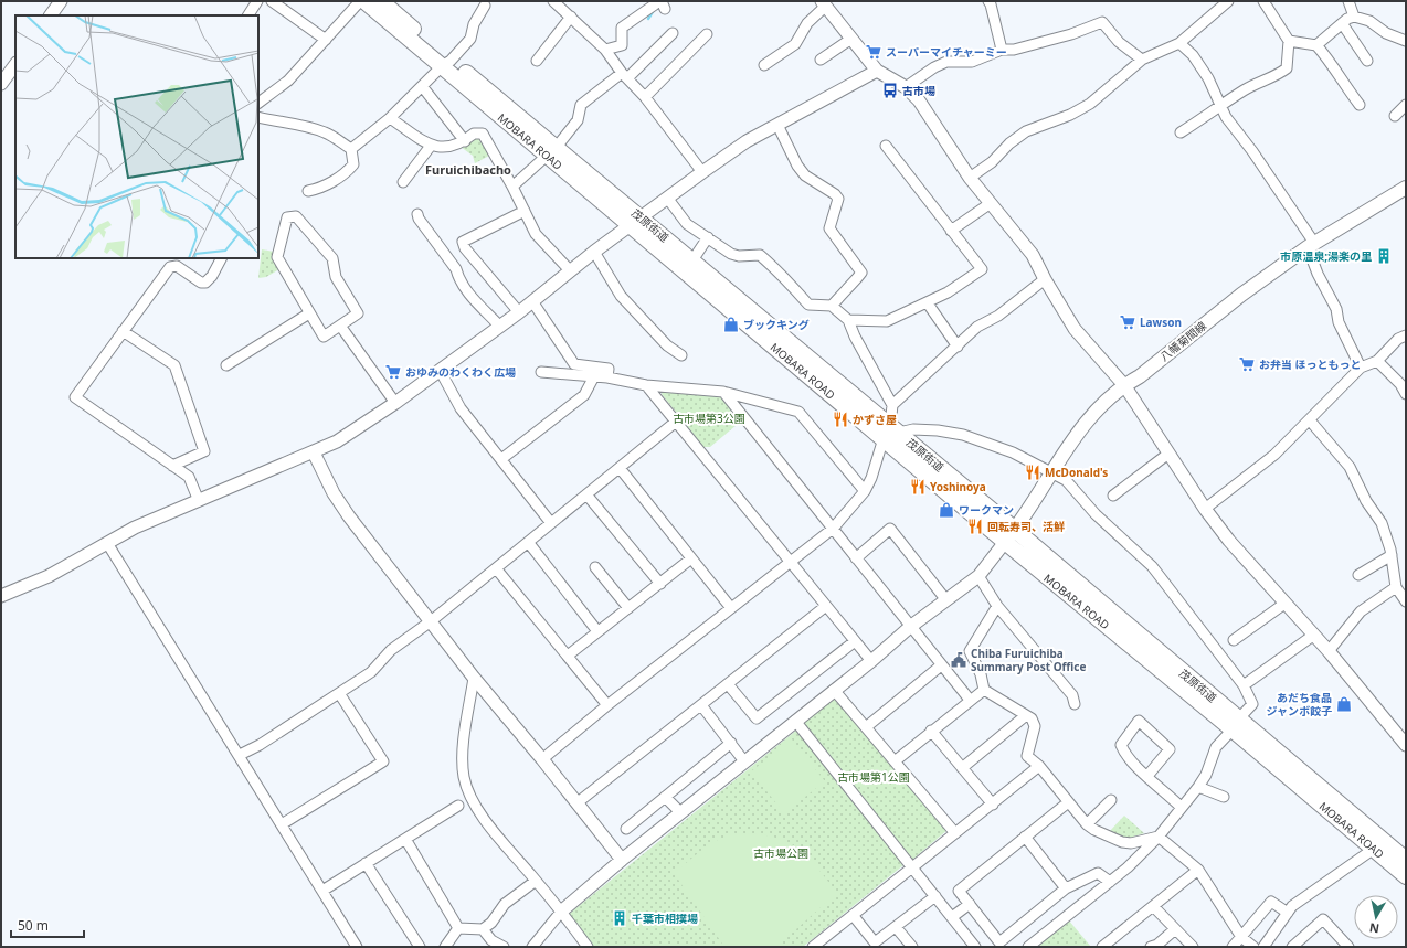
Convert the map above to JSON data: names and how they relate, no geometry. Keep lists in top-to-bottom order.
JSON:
{
  "streets": {
    "main road": ["MOBARA ROAD", "茂原街道", "八幡菊間線"]
  },
  "crossings": [
    ["MOBARA ROAD", "茂原街道"],
    ["MOBARA ROAD", "八幡菊間線"],
    ["茂原街道", "八幡菊間線"]
  ],
  "districts": ["Furuichibacho"],
  "parks": ["古市場第3公園", "古市場第1公園", "古市場公園"],
  "places": {
    "supermarket": [
      "スーパーマイチャーミー",
      "Lawson",
      "お弁当 ほっともっと",
      "おゆみのわくわく広場"
    ],
    "bus stop": ["古市場"],
    "building": ["市原温泉;湯楽の里", "千葉市相撲場"],
    "shop": ["ブックキング", "ワークマン", "あだち食品 ジャンボ餃子"],
    "restaurant": [
      "かずさ屋",
      "McDonald's",
      "Yoshinoya",
      "回転寿司、活鮮"
    ],
    "public building": ["Chiba Furuichiba Summary Post Office"]
  },
  "scale_bar": "50 m",
  "north": "bottom"
}
